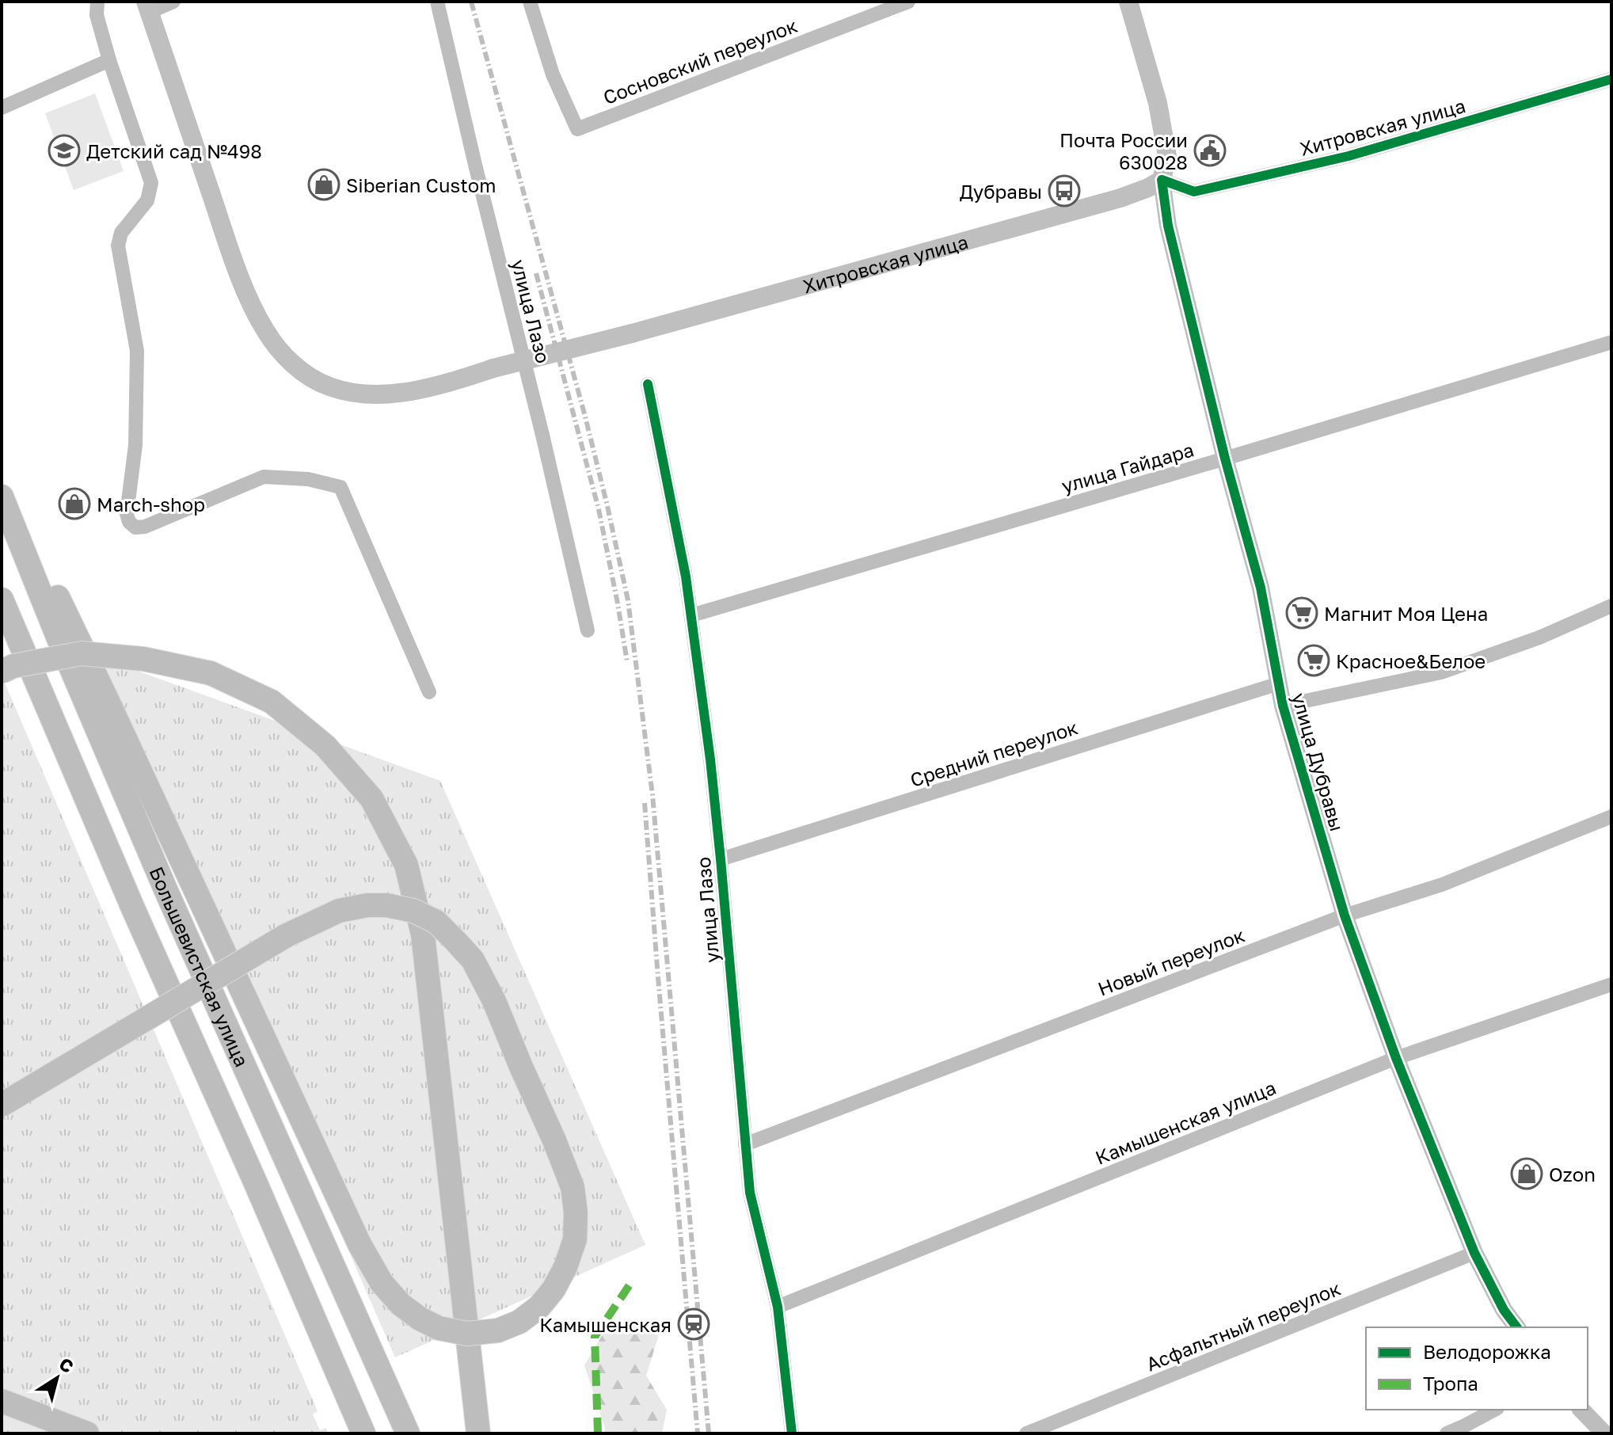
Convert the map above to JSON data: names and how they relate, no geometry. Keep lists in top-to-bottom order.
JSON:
{
  "streets": {
    "highway": ["Большевистская улица"],
    "main road": ["Хитровская улица", "улица Дубравы"],
    "street": [
      "Сосновский переулок",
      "улица Лазо",
      "улица Гайдара",
      "Средний переулок",
      "Новый переулок",
      "Камышенская улица",
      "Асфальтный переулок"
    ]
  },
  "crossings": [
    ["Хитровская улица", "улица Дубравы"],
    ["улица Лазо", "улица Гайдара"],
    ["улица Лазо", "Средний переулок"],
    ["улица Лазо", "Новый переулок"],
    ["улица Лазо", "Камышенская улица"],
    ["улица Гайдара", "улица Дубравы"],
    ["Средний переулок", "улица Дубравы"],
    ["улица Дубравы", "Новый переулок"],
    ["улица Дубравы", "Камышенская улица"],
    ["улица Дубравы", "Асфальтный переулок"]
  ],
  "places": {
    "school or university": ["Детский сад №498"],
    "public building": ["Почта России 630028"],
    "shop": ["Siberian Custom", "March-shop", "Ozon"],
    "bus stop": ["Дубравы"],
    "supermarket": ["Магнит Моя Цена", "Красное&Белое"],
    "station": ["Камышенская"]
  },
  "legend": ["Велодорожка", "Тропа"],
  "north": "top right"
}
